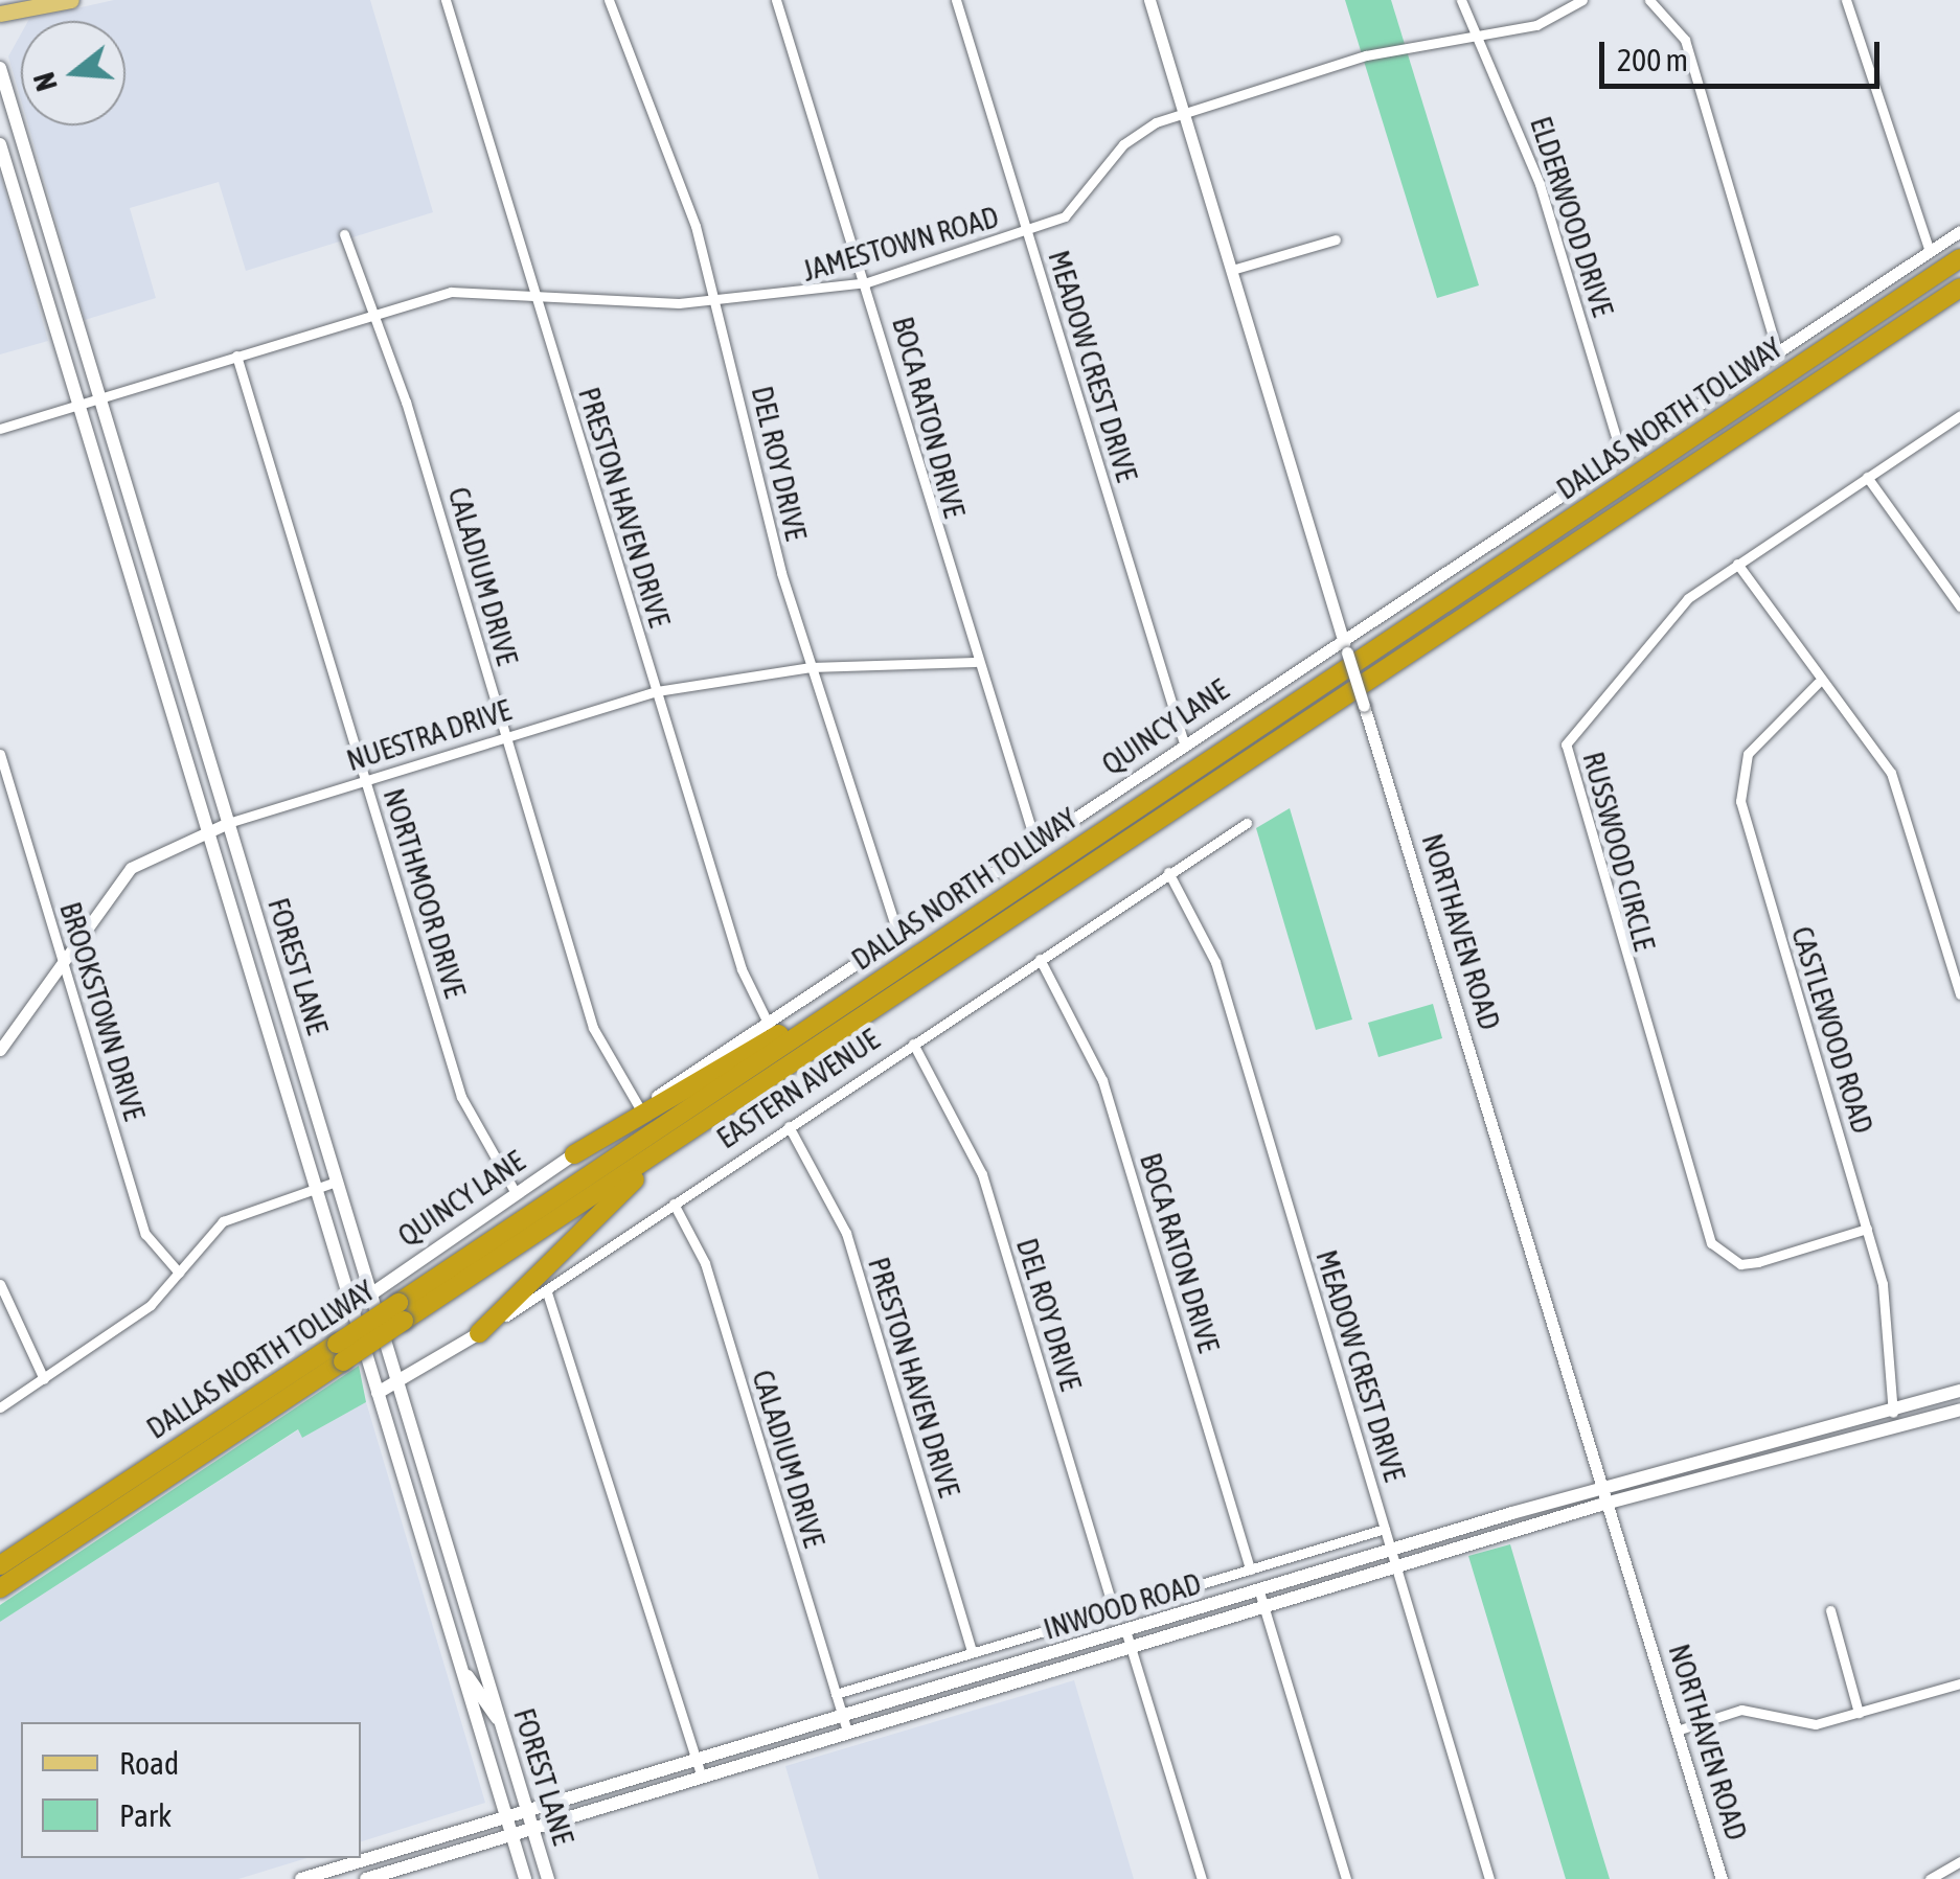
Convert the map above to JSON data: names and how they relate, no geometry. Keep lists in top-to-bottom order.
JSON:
{
  "streets": {
    "highway": ["DALLAS NORTH TOLLWAY"],
    "main road": [
      "QUINCY LANE",
      "FOREST LANE",
      "EASTERN AVENUE",
      "INWOOD ROAD"
    ],
    "street": [
      "ELDERWOOD DRIVE",
      "JAMESTOWN ROAD",
      "MEADOW CREST DRIVE",
      "BOCA RATON DRIVE",
      "DEL ROY DRIVE",
      "PRESTON HAVEN DRIVE",
      "CALADIUM DRIVE",
      "NUESTRA DRIVE",
      "RUSSWOOD CIRCLE",
      "NORTHMOOR DRIVE",
      "NORTHAVEN ROAD",
      "BROOKSTOWN DRIVE",
      "CASTLEWOOD ROAD"
    ]
  },
  "crossings": [
    ["ELDERWOOD DRIVE", "JAMESTOWN ROAD"],
    ["ELDERWOOD DRIVE", "QUINCY LANE"],
    ["JAMESTOWN ROAD", "MEADOW CREST DRIVE"],
    ["JAMESTOWN ROAD", "BOCA RATON DRIVE"],
    ["JAMESTOWN ROAD", "DEL ROY DRIVE"],
    ["JAMESTOWN ROAD", "PRESTON HAVEN DRIVE"],
    ["JAMESTOWN ROAD", "CALADIUM DRIVE"],
    ["JAMESTOWN ROAD", "NORTHMOOR DRIVE"],
    ["JAMESTOWN ROAD", "NORTHAVEN ROAD"],
    ["JAMESTOWN ROAD", "FOREST LANE"],
    ["MEADOW CREST DRIVE", "QUINCY LANE"],
    ["MEADOW CREST DRIVE", "EASTERN AVENUE"],
    ["MEADOW CREST DRIVE", "INWOOD ROAD"],
    ["BOCA RATON DRIVE", "QUINCY LANE"],
    ["BOCA RATON DRIVE", "NUESTRA DRIVE"],
    ["BOCA RATON DRIVE", "EASTERN AVENUE"],
    ["DEL ROY DRIVE", "QUINCY LANE"],
    ["DEL ROY DRIVE", "NUESTRA DRIVE"],
    ["DEL ROY DRIVE", "EASTERN AVENUE"],
    ["PRESTON HAVEN DRIVE", "QUINCY LANE"],
    ["PRESTON HAVEN DRIVE", "NUESTRA DRIVE"],
    ["PRESTON HAVEN DRIVE", "EASTERN AVENUE"],
    ["CALADIUM DRIVE", "QUINCY LANE"],
    ["CALADIUM DRIVE", "NUESTRA DRIVE"],
    ["CALADIUM DRIVE", "EASTERN AVENUE"],
    ["CALADIUM DRIVE", "INWOOD ROAD"],
    ["QUINCY LANE", "NORTHMOOR DRIVE"],
    ["QUINCY LANE", "NORTHAVEN ROAD"],
    ["QUINCY LANE", "FOREST LANE"],
    ["NUESTRA DRIVE", "NORTHMOOR DRIVE"],
    ["NUESTRA DRIVE", "FOREST LANE"],
    ["NUESTRA DRIVE", "BROOKSTOWN DRIVE"],
    ["RUSSWOOD CIRCLE", "CASTLEWOOD ROAD"],
    ["NORTHAVEN ROAD", "INWOOD ROAD"],
    ["FOREST LANE", "EASTERN AVENUE"],
    ["FOREST LANE", "INWOOD ROAD"],
    ["CASTLEWOOD ROAD", "INWOOD ROAD"]
  ],
  "legend": ["Road", "Park"],
  "scale_bar": "200 m",
  "north": "left"
}
